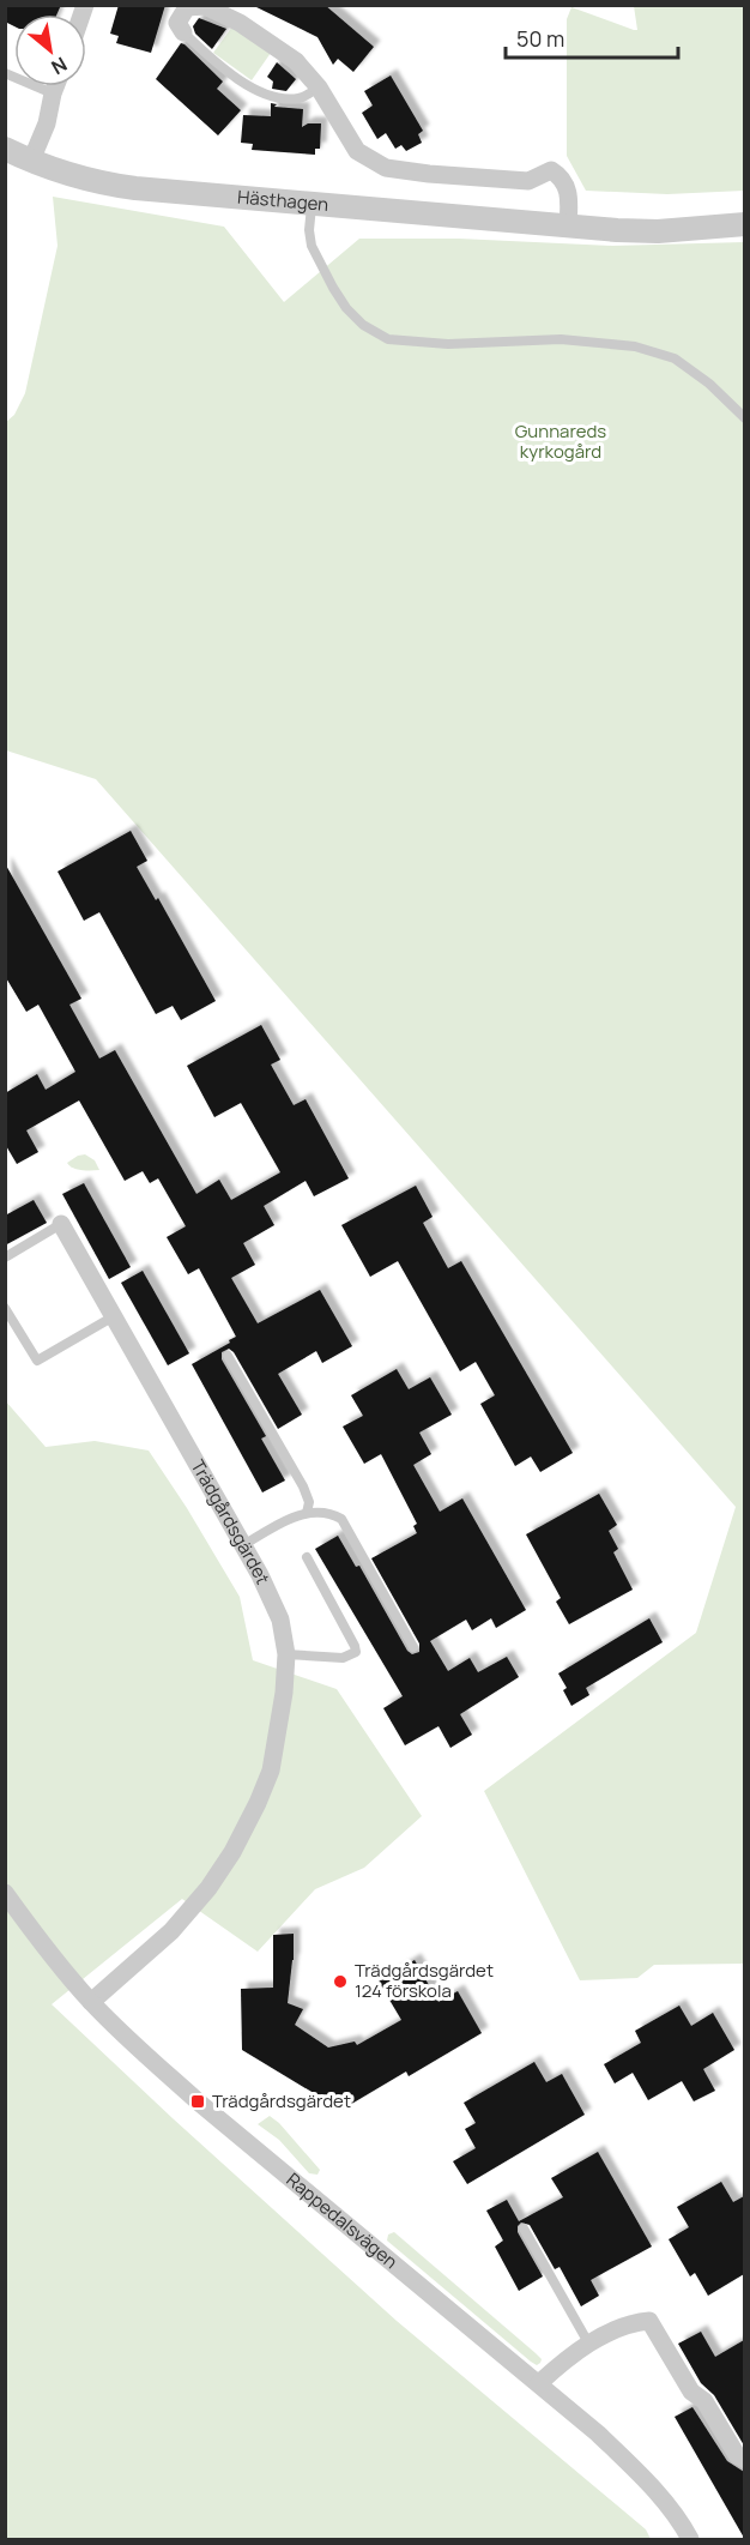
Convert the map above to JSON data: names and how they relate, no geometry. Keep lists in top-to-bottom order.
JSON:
{
  "streets": {
    "street": ["Hästhagen", "Trädgårdsgärdet", "Rappedalsvägen"]
  },
  "crossings": [
    ["Trädgårdsgärdet", "Rappedalsvägen"]
  ],
  "parks": ["Gunnareds kyrkogård"],
  "places": {
    "other": ["Trädgårdsgärdet 124 förskola"],
    "transit": ["Trädgårdsgärdet"]
  },
  "scale_bar": "50 m",
  "north": "bottom right"
}
